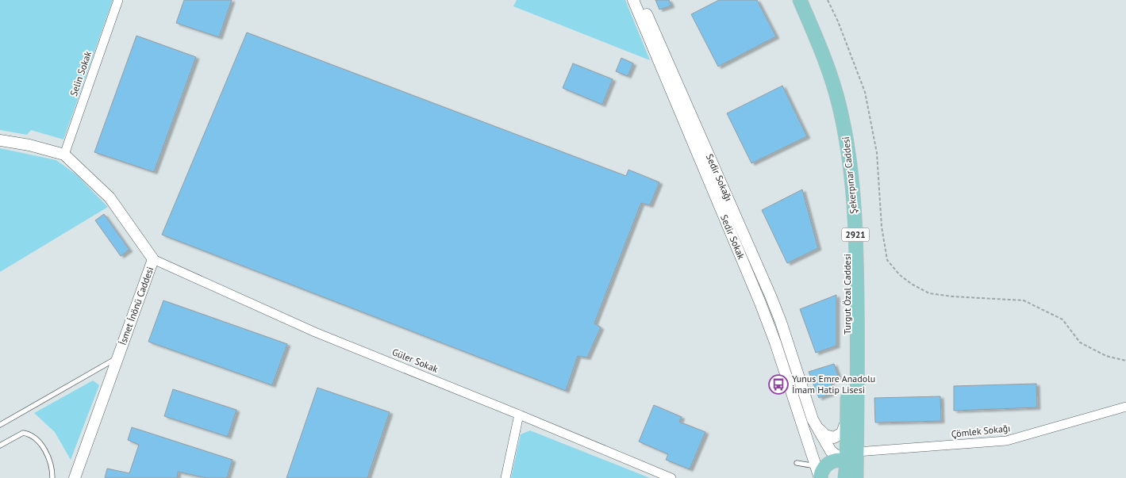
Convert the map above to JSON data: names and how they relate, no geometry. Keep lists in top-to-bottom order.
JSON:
{
  "streets": {
    "main road": ["Şekerpınar Caddesi", "2921", "Turgut Özal Caddesi"],
    "street": [
      "Selin Sokak",
      "Sedir Sokağı",
      "Sedir Sokak",
      "İsmet İnönü Caddesi",
      "Güler Sokak",
      "Çömlek Sokağı"
    ]
  },
  "crossings": [
    ["Selin Sokak", "İsmet İnönü Caddesi"],
    ["Şekerpınar Caddesi", "Sedir Sokağı"],
    ["Şekerpınar Caddesi", "Turgut Özal Caddesi"],
    ["Şekerpınar Caddesi", "Çömlek Sokağı"],
    ["Sedir Sokağı", "Turgut Özal Caddesi"],
    ["Sedir Sokağı", "Çömlek Sokağı"],
    ["Turgut Özal Caddesi", "Çömlek Sokağı"],
    ["İsmet İnönü Caddesi", "Güler Sokak"]
  ],
  "places": {
    "bus stop": ["Yunus Emre Anadolu İmam Hatip Lisesi"]
  }
}
